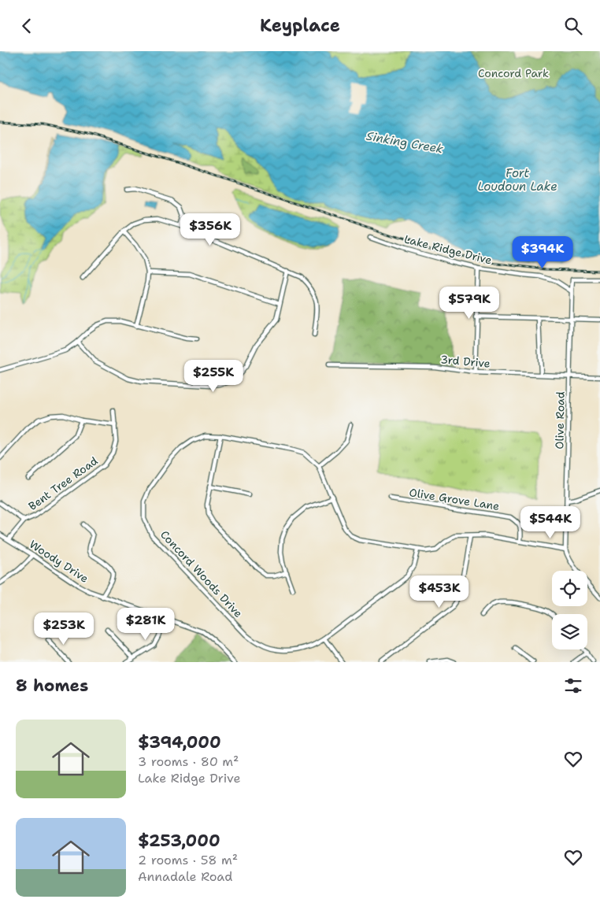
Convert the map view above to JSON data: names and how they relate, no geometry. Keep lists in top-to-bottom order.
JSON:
{
  "streets": {
    "street": [
      "Lake Ridge Drive",
      "3rd Drive",
      "Olive Road",
      "Bent Tree Road",
      "Olive Grove Lane",
      "Woody Drive",
      "Concord Woods Drive"
    ]
  },
  "crossings": [
    ["Lake Ridge Drive", "Olive Road"],
    ["3rd Drive", "Olive Road"],
    ["Olive Road", "Concord Woods Drive"],
    ["Bent Tree Road", "Woody Drive"],
    ["Olive Grove Lane", "Concord Woods Drive"]
  ],
  "water": ["Sinking Creek", "Fort Loudoun Lake"],
  "parks": ["Concord Park"],
  "page": {
    "header": "Keyplace",
    "price": [
      "$356K",
      "$394K",
      "$579K",
      "$255K",
      "$544K",
      "$453K",
      "$281K",
      "$253K"
    ],
    "heading": "8 homes",
    "list": [
      {
        "name": "$394,000",
        "note": "3 rooms · 80 m² · Lake Ridge Drive"
      },
      {
        "name": "$253,000",
        "note": "2 rooms · 58 m² · Annadale Road"
      }
    ]
  }
}
